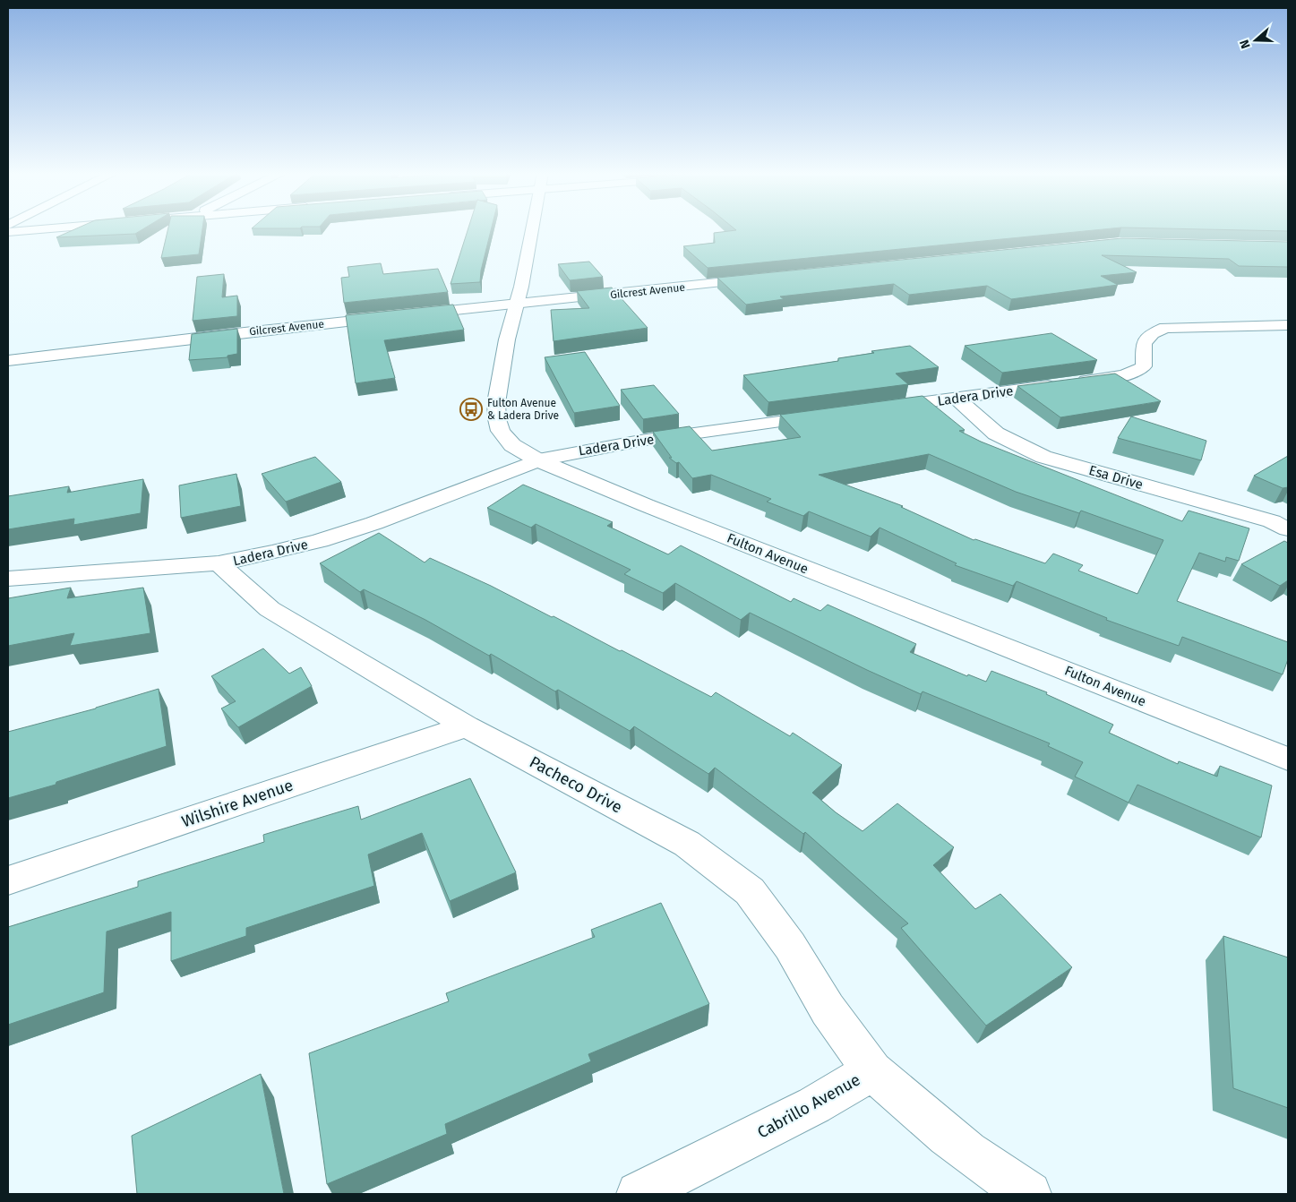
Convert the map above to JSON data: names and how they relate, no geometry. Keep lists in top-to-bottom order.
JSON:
{
  "streets": {
    "street": [
      "Gilcrest Avenue",
      "Ladera Drive",
      "Esa Drive",
      "Fulton Avenue",
      "Pacheco Drive",
      "Wilshire Avenue",
      "Cabrillo Avenue"
    ]
  },
  "crossings": [
    ["Gilcrest Avenue", "Fulton Avenue"],
    ["Ladera Drive", "Esa Drive"],
    ["Ladera Drive", "Fulton Avenue"],
    ["Ladera Drive", "Pacheco Drive"],
    ["Pacheco Drive", "Wilshire Avenue"],
    ["Pacheco Drive", "Cabrillo Avenue"]
  ],
  "places": {
    "bus stop": ["Fulton Avenue & Ladera Drive"]
  },
  "north": "left"
}
